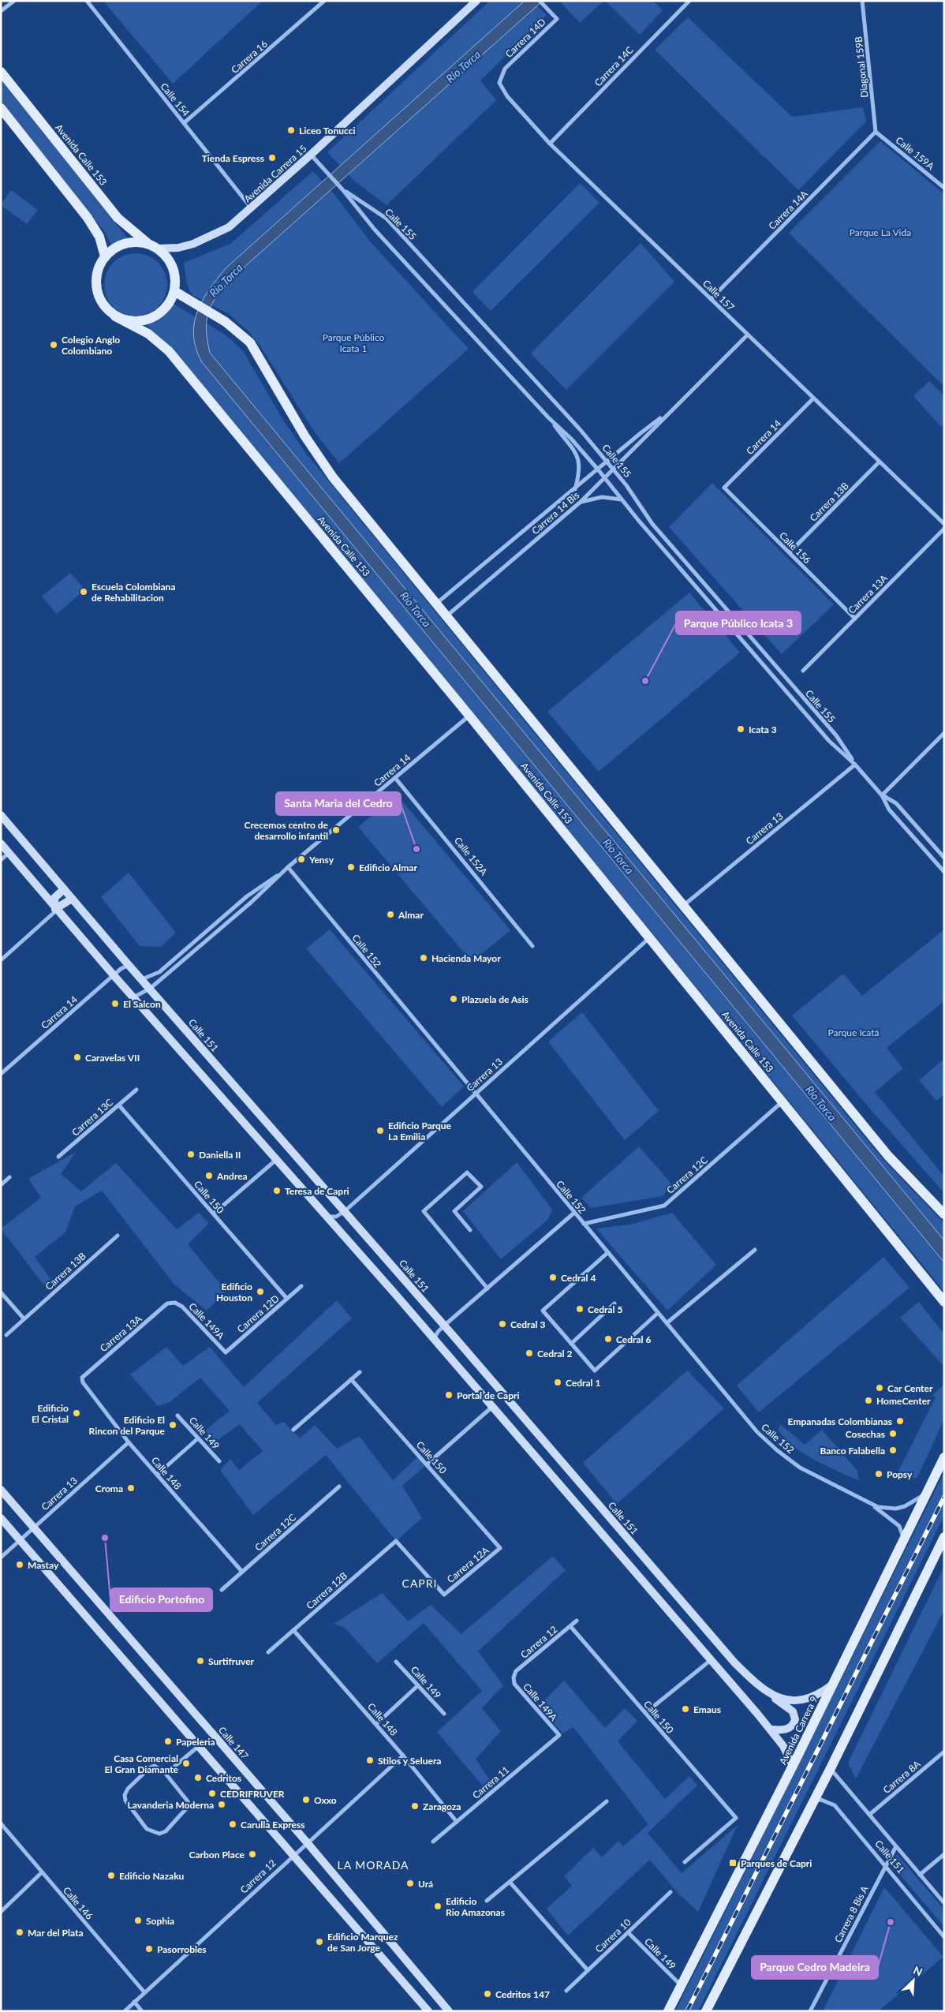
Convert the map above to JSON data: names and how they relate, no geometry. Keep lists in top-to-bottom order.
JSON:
{
  "streets": {
    "main road": ["Avenida Calle 153", "Avenida Carrera 9"],
    "street": [
      "Carrera 14D",
      "Carrera 16",
      "Carrera 14C",
      "Diagonal 159B",
      "Calle 154",
      "Calle 159A",
      "Avenida Carrera 15",
      "Carrera 14A",
      "Calle 155",
      "Calle 157",
      "Carrera 14",
      "Carrera 13B",
      "Carrera 14 Bis",
      "Calle 156",
      "Carrera 13A",
      "Carrera 13",
      "Calle 152A",
      "Calle 152",
      "Calle 151",
      "Carrera 13C",
      "Carrera 12C",
      "Calle 150",
      "Carrera 12D",
      "Calle 149A",
      "Calle 149",
      "Calle 148",
      "Carrera 12A",
      "Carrera 12B",
      "Carrera 12",
      "Calle 147",
      "Carrera 8A",
      "Carrera 11",
      "Calle 146",
      "Carrera 8 Bis A",
      "Carrera 10"
    ]
  },
  "crossings": [
    ["Carrera 14D", "Calle 157"],
    ["Carrera 16", "Calle 154"],
    ["Carrera 14C", "Calle 157"],
    ["Diagonal 159B", "Calle 159A"],
    ["Diagonal 159B", "Carrera 14A"],
    ["Calle 154", "Avenida Carrera 15"],
    ["Calle 159A", "Carrera 14A"],
    ["Avenida Calle 153", "Avenida Carrera 15"],
    ["Avenida Calle 153", "Carrera 14"],
    ["Avenida Calle 153", "Carrera 13"],
    ["Avenida Calle 153", "Carrera 12C"],
    ["Avenida Carrera 15", "Calle 155"],
    ["Carrera 14A", "Calle 157"],
    ["Calle 155", "Carrera 14 Bis"],
    ["Calle 155", "Carrera 13"],
    ["Calle 157", "Carrera 14"],
    ["Calle 157", "Carrera 13B"],
    ["Calle 157", "Carrera 14 Bis"],
    ["Carrera 14", "Calle 156"],
    ["Carrera 14", "Calle 152A"],
    ["Carrera 14", "Calle 152"],
    ["Carrera 14", "Calle 151"],
    ["Carrera 13B", "Calle 156"],
    ["Calle 156", "Carrera 13A"],
    ["Carrera 13A", "Calle 149A"],
    ["Carrera 13A", "Calle 148"],
    ["Carrera 13", "Calle 152"],
    ["Carrera 13", "Calle 151"],
    ["Carrera 13", "Calle 148"],
    ["Carrera 13", "Calle 147"],
    ["Calle 152", "Carrera 12C"],
    ["Calle 152", "Avenida Carrera 9"],
    ["Calle 151", "Avenida Carrera 9"],
    ["Calle 151", "Carrera 8A"],
    ["Calle 151", "Carrera 8 Bis A"],
    ["Carrera 13C", "Calle 150"],
    ["Carrera 12C", "Calle 148"],
    ["Calle 150", "Carrera 12D"],
    ["Calle 150", "Carrera 12A"],
    ["Calle 150", "Carrera 12"],
    ["Carrera 12D", "Calle 149A"],
    ["Calle 149A", "Carrera 12"],
    ["Calle 149A", "Carrera 11"],
    ["Calle 149", "Avenida Carrera 9"],
    ["Calle 149", "Carrera 10"],
    ["Calle 148", "Carrera 12B"],
    ["Calle 148", "Carrera 12"],
    ["Calle 148", "Carrera 11"],
    ["Carrera 12A", "Carrera 12B"],
    ["Carrera 12", "Calle 147"],
    ["Carrera 12", "Calle 146"]
  ],
  "districts": ["CAPRI", "LA MORADA"],
  "water": ["Río Torca"],
  "parks": ["Parque La Vida", "Parque Público Icata 1", "Parque Icatá"],
  "places": {
    "other": [
      "Liceo Tonucci",
      "Tienda Espress",
      "Colegio Anglo Colombiano",
      "Escuela Colombiana de Rehabilitacion",
      "Parque Público Icata 3",
      "Icata 3",
      "Crecemos centro de desarrollo infantil",
      "Santa Maria del Cedro",
      "Yensy",
      "Edificio Almar",
      "Almar",
      "Hacienda Mayor",
      "Plazuela de Asis",
      "El Salcon",
      "Caravelas VII",
      "Edificio Parque La Emilia",
      "Daniella II",
      "Andrea",
      "Teresa de Capri",
      "Cedral 4",
      "Edificio Houston",
      "Cedral 5",
      "Cedral 3",
      "Cedral 6",
      "Cedral 2",
      "Cedral 1",
      "Car Center",
      "Portal de Capri",
      "HomeCenter",
      "Edificio El Cristal",
      "Empanadas Colombianas",
      "Edificio El Rincon del Parque",
      "Cosechas",
      "Banco Falabella",
      "Popsy",
      "Croma",
      "Edificio Portofino",
      "Mastay",
      "Surtifruver",
      "Emaus",
      "Papeleria",
      "Stilos y Seluera",
      "Casa Comercial El Gran Diamante",
      "Cedritos",
      "CEDRIFRUVER",
      "Oxxo",
      "Lavanderia Moderna",
      "Zaragoza",
      "Carulla Express",
      "Carbon Place",
      "Edificio Nazaku",
      "Urá",
      "Edificio Rio Amazonas",
      "Sophia",
      "Parque Cedro Madeira",
      "Mar del Plata",
      "Edificio Marquez de San Jorge",
      "Pasorrobles",
      "Cedritos 147"
    ],
    "transit": ["Parques de Capri"]
  },
  "north": "top right"
}
